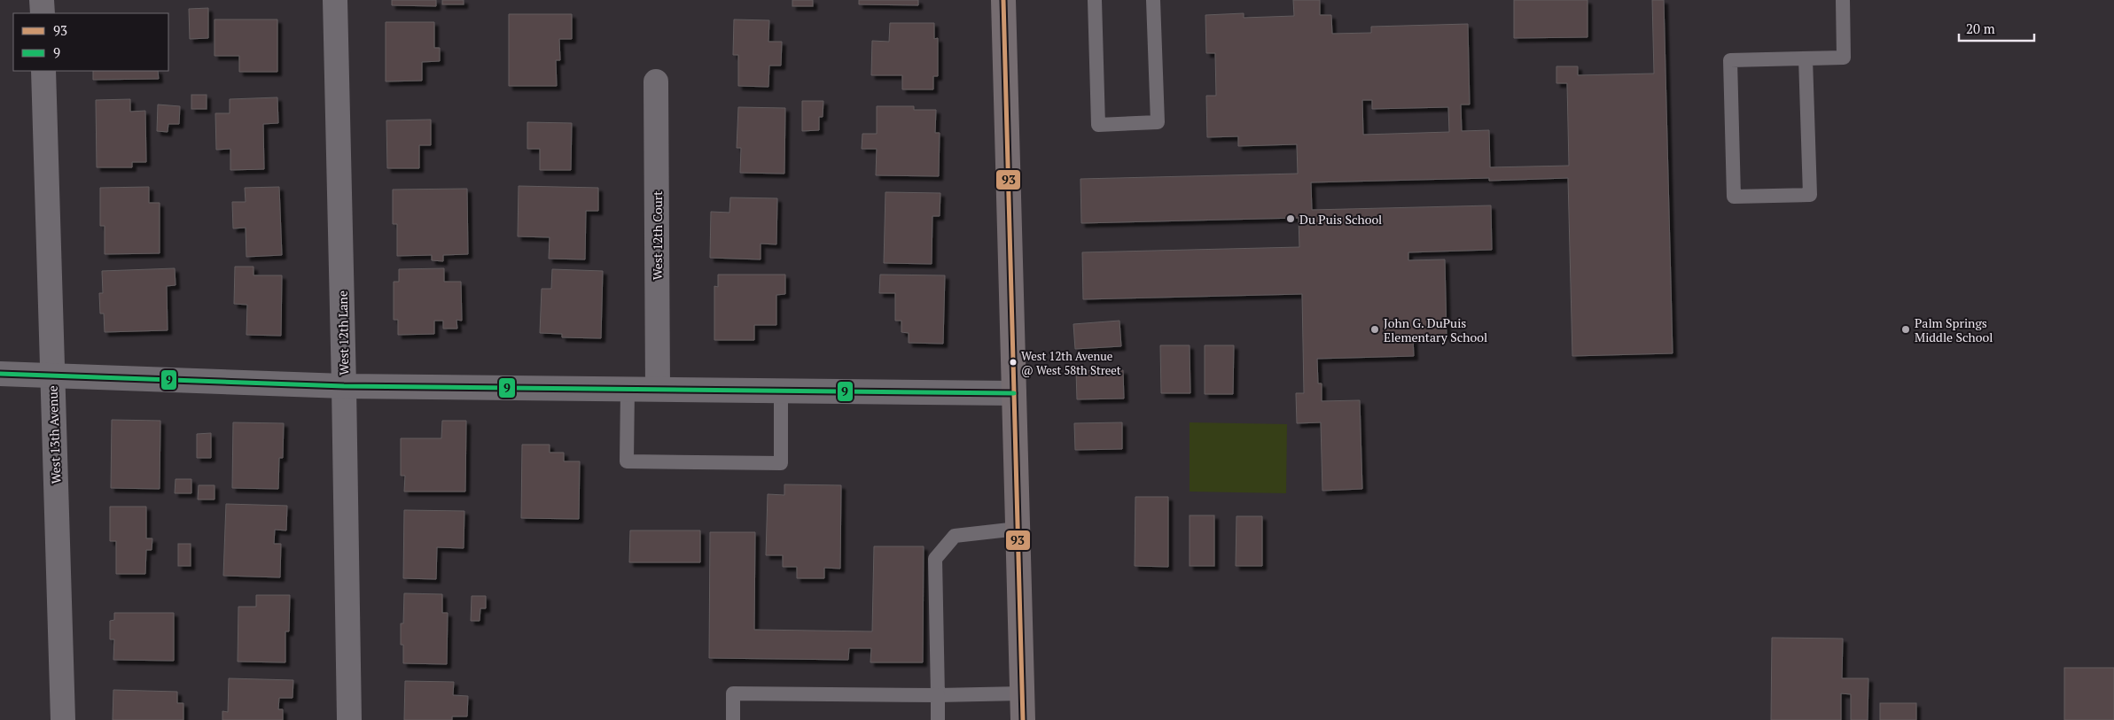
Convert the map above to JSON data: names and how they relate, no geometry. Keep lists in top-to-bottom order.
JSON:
{
  "streets": {
    "street": ["West 12th Court", "West 12th Lane", "West 13th Avenue"]
  },
  "places": [
    "Du Puis School",
    "John G. DuPuis Elementary School",
    "Palm Springs Middle School",
    "West 12th Avenue @ West 58th Street"
  ],
  "lines": ["transit line 93", "transit line 9"],
  "legend": ["93", "9"],
  "scale_bar": "20 m"
}
